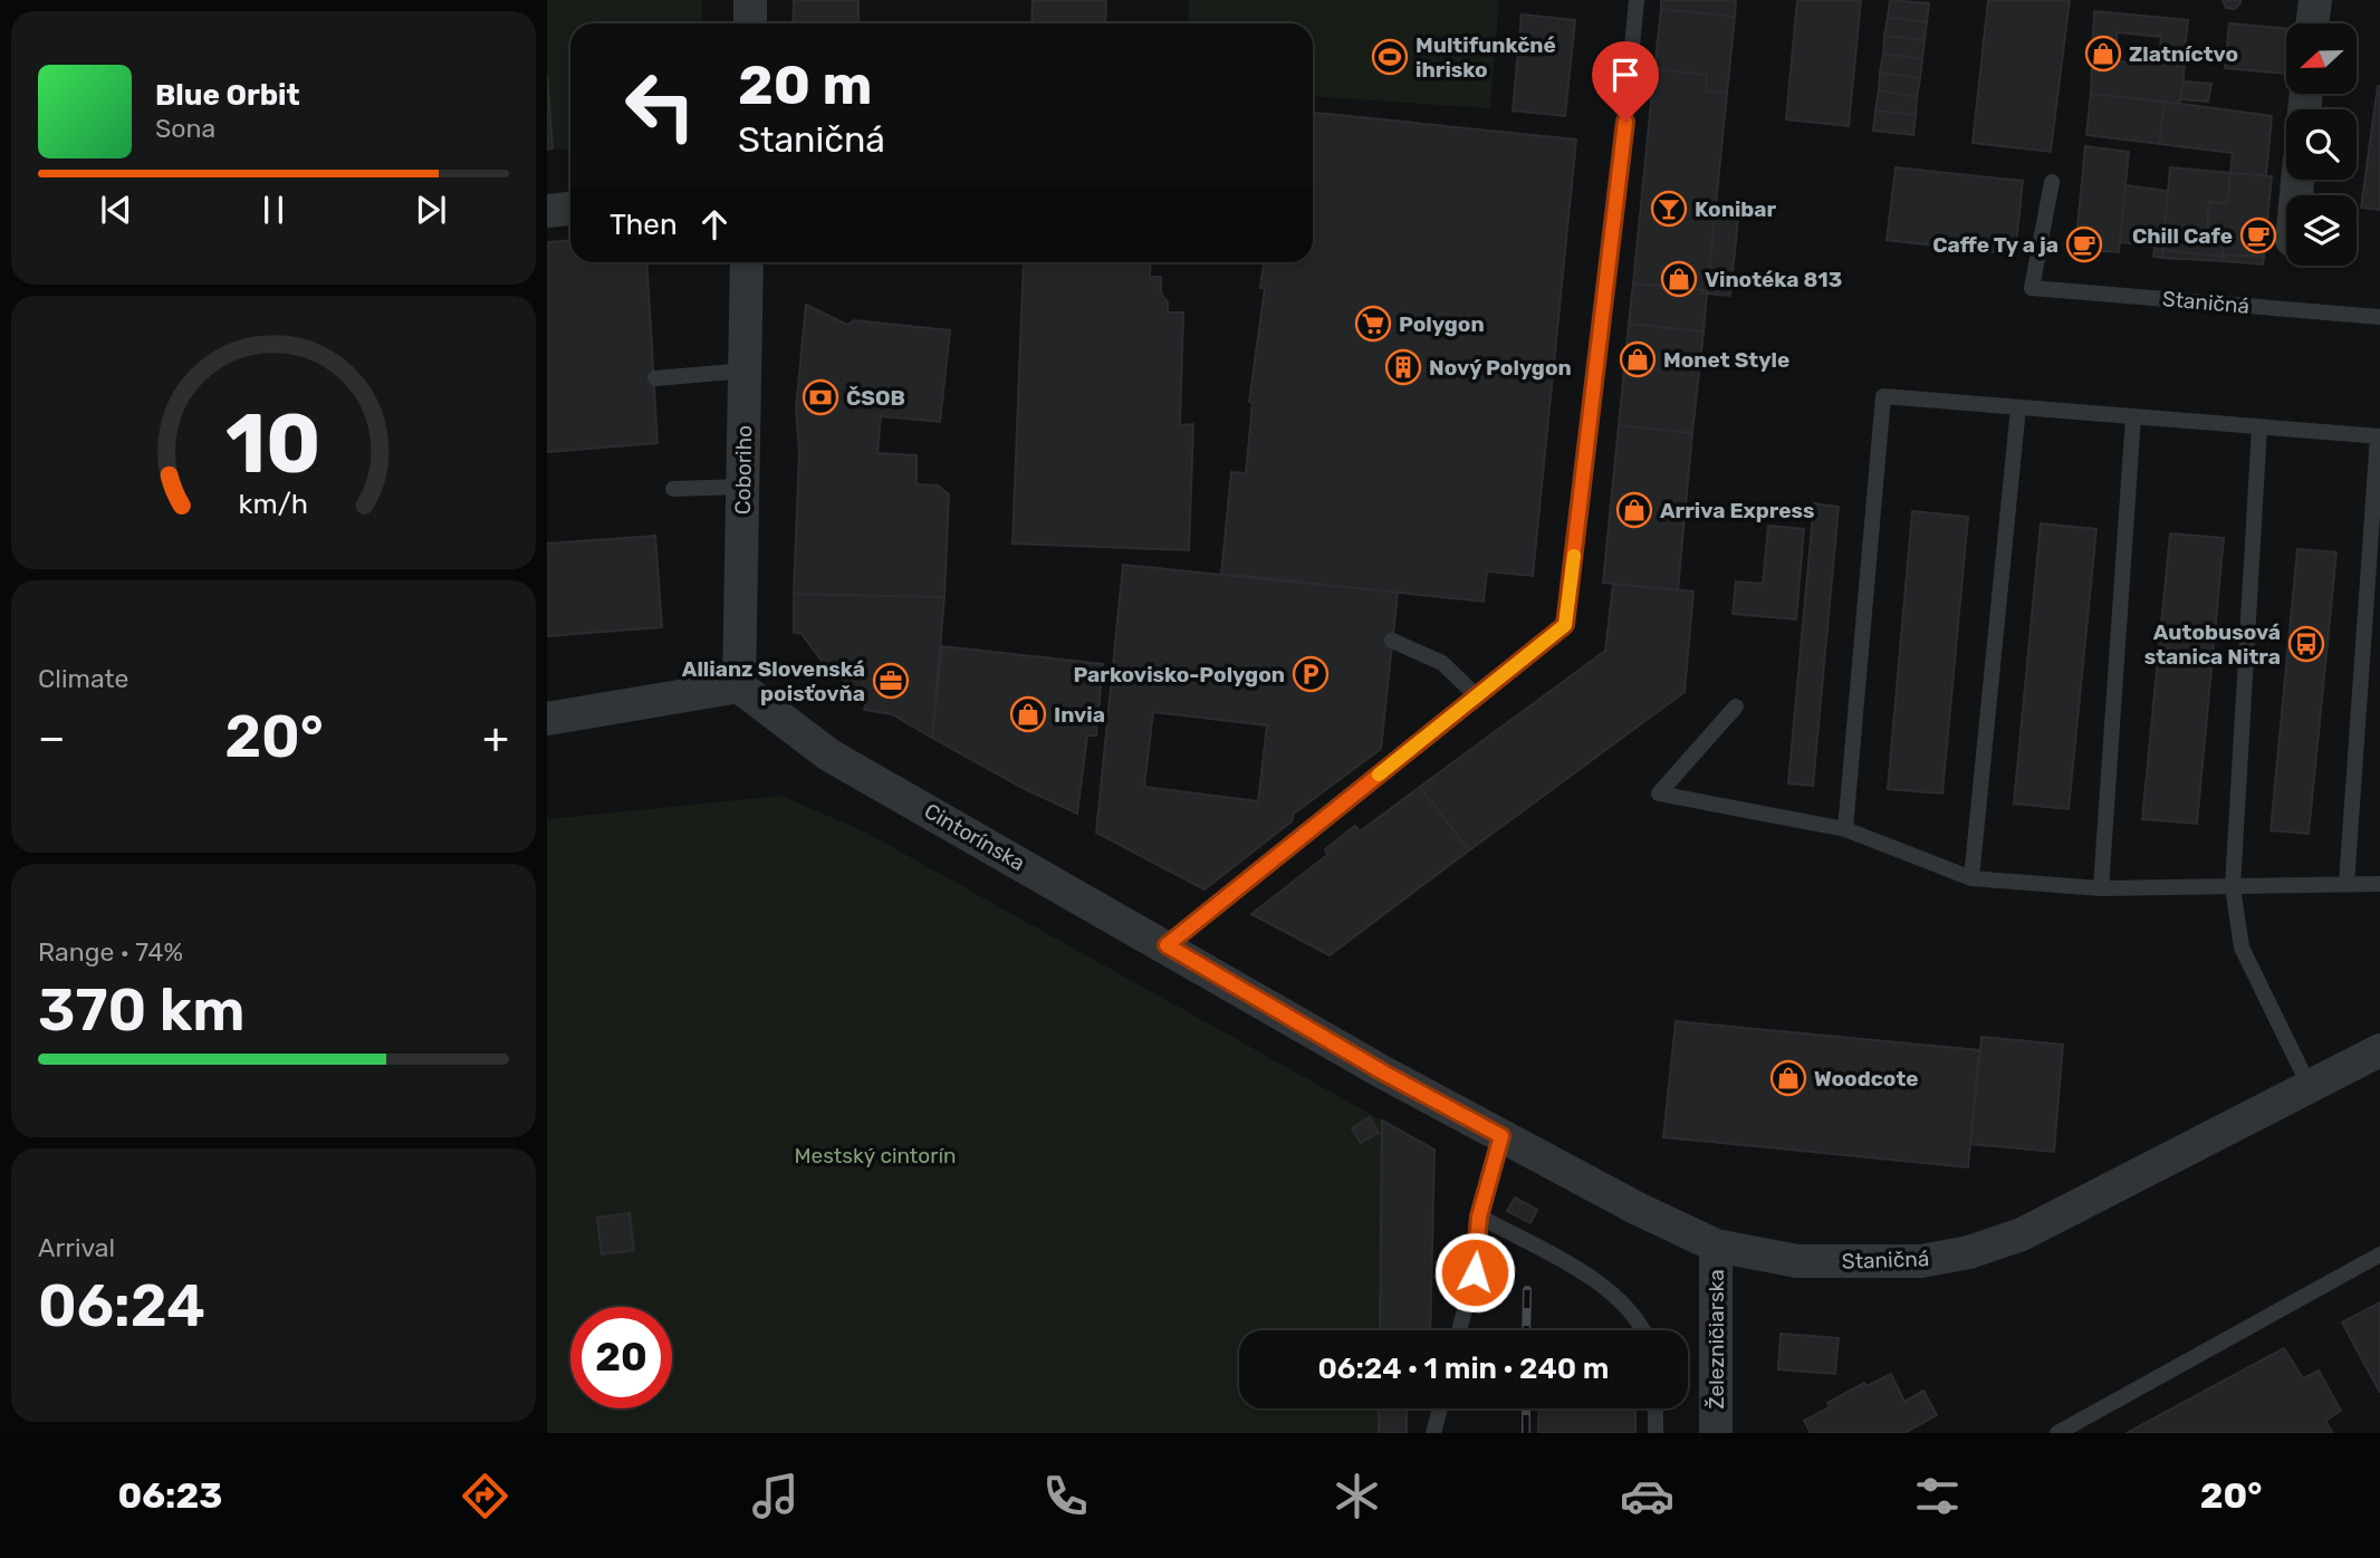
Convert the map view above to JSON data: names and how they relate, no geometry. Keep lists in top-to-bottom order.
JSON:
{
  "streets": {
    "street": [
      "Staničná",
      "Coboriho",
      "Cintorínska",
      "Železničiarska"
    ]
  },
  "crossings": [
    ["Staničná", "Cintorínska"],
    ["Staničná", "Železničiarska"],
    ["Coboriho", "Cintorínska"]
  ],
  "parks": ["Mestský cintorín"],
  "places": {
    "shop": [
      "Zlatníctvo",
      "Vinotéka 813",
      "Monet Style",
      "Arriva Express",
      "Invia",
      "Woodcote"
    ],
    "sports": ["Multifunkčné ihrisko"],
    "bar": ["Konibar"],
    "cafe": ["Chill Cafe", "Caffe Ty a ja"],
    "supermarket": ["Polygon"],
    "building": ["Nový Polygon"],
    "bank": ["ČSOB"],
    "bus stop": ["Autobusová stanica Nitra"],
    "parking": ["Parkovisko-Polygon"],
    "office": ["Allianz Slovenská poisťovňa"]
  },
  "north": "left",
  "page": {
    "turn": ["20 m", "Staničná"],
    "song": ["Blue Orbit", "Sona"],
    "then": "Then",
    "tile": [
      "Climate",
      ["Range · 74%", "370 km"],
      ["Arrival", "06:24"]
    ],
    "heat": ["−", "20°", "+"],
    "limit": "20",
    "trip": "06:24 · 1 min · 240 m",
    "tabs": ["06:23", "20°"],
    "gauge": ["10", "km/h"]
  }
}
